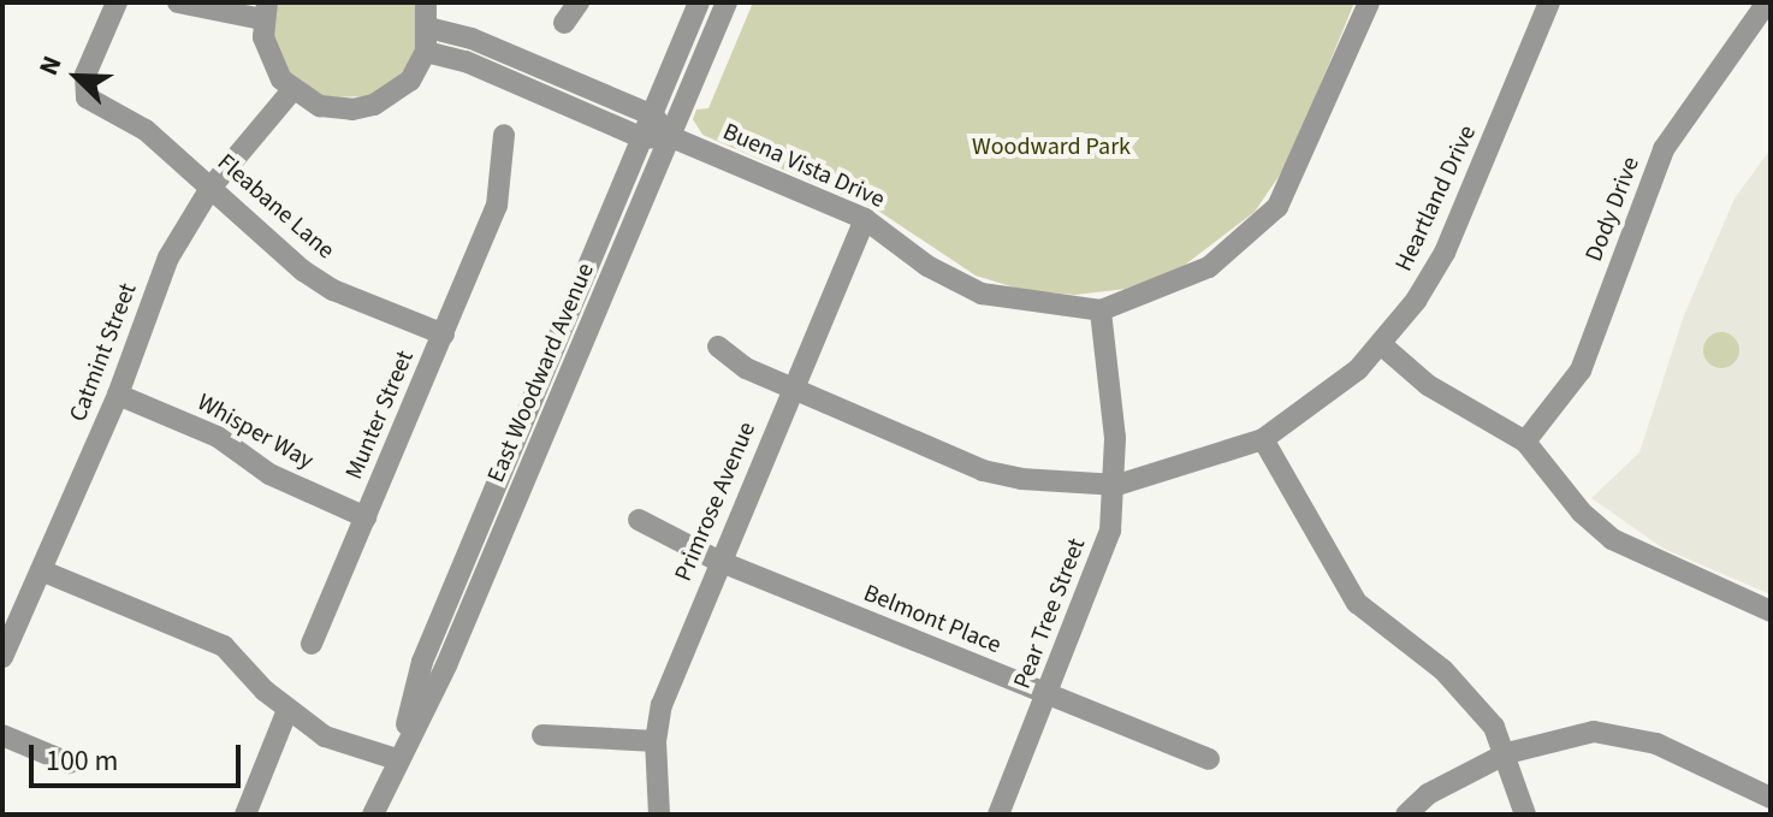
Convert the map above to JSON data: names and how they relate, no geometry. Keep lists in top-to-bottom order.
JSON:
{
  "streets": {
    "street": [
      "Buena Vista Drive",
      "Heartland Drive",
      "Fleabane Lane",
      "Dody Drive",
      "Catmint Street",
      "East Woodward Avenue",
      "Munter Street",
      "Whisper Way",
      "Primrose Avenue",
      "Pear Tree Street",
      "Belmont Place"
    ]
  },
  "crossings": [
    ["Buena Vista Drive", "East Woodward Avenue"],
    ["Buena Vista Drive", "Primrose Avenue"],
    ["Buena Vista Drive", "Pear Tree Street"],
    ["Heartland Drive", "Primrose Avenue"],
    ["Heartland Drive", "Pear Tree Street"],
    ["Fleabane Lane", "Catmint Street"],
    ["Fleabane Lane", "Munter Street"],
    ["Catmint Street", "Whisper Way"],
    ["Munter Street", "Whisper Way"],
    ["Primrose Avenue", "Belmont Place"],
    ["Pear Tree Street", "Belmont Place"]
  ],
  "parks": ["Woodward Park"],
  "scale_bar": "100 m",
  "north": "top left"
}
